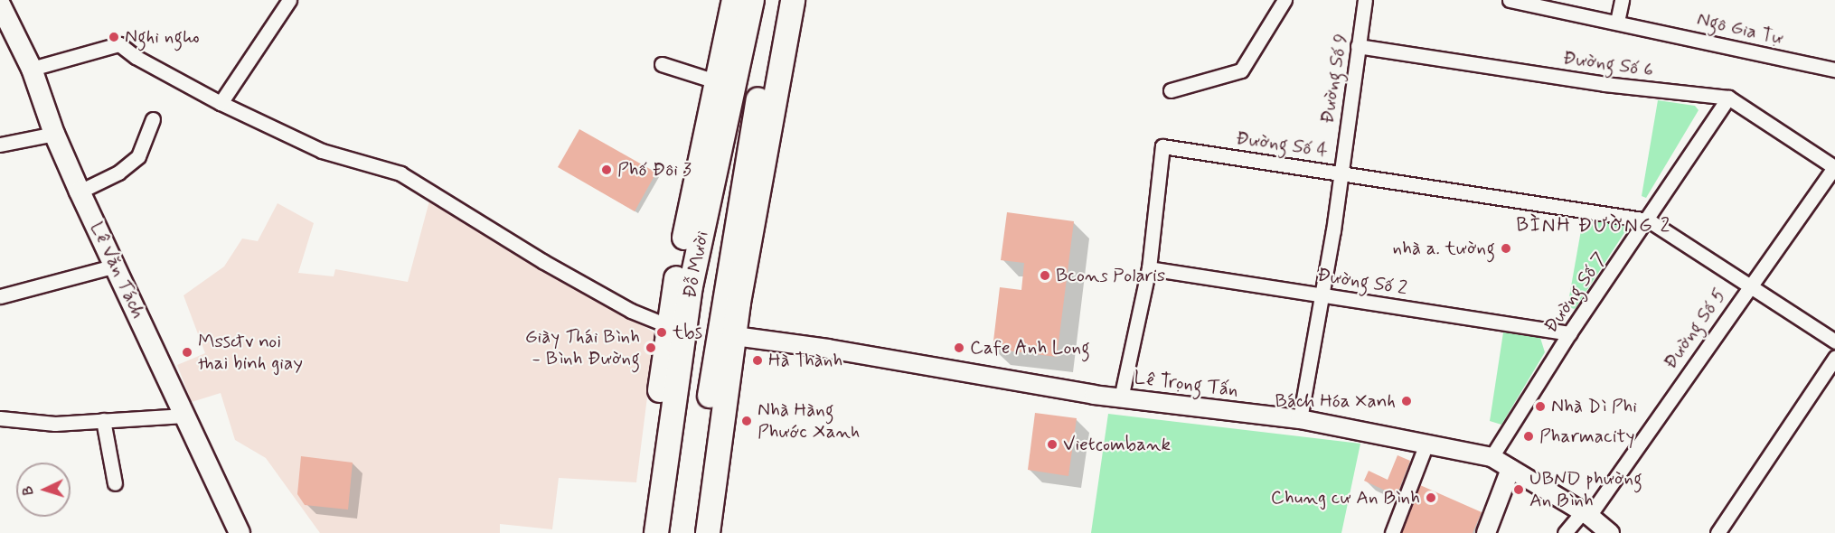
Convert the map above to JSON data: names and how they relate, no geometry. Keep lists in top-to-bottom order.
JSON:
{
  "streets": {
    "highway": ["Đỗ Mười"],
    "main road": ["Lê Văn Tách"],
    "street": [
      "Ngô Gia Tự",
      "Đường Số 6",
      "Đường Số 9",
      "Đường Số 4",
      "Đường Số 2",
      "Đường Số 7",
      "Đường Số 5",
      "Lê Trọng Tấn"
    ]
  },
  "crossings": [
    ["Đường Số 6", "Đường Số 9"],
    ["Đường Số 6", "Đường Số 7"],
    ["Đường Số 6", "Đường Số 5"],
    ["Đường Số 9", "Đường Số 4"],
    ["Đường Số 9", "Đường Số 2"],
    ["Đường Số 9", "Lê Trọng Tấn"],
    ["Đường Số 4", "Đường Số 2"],
    ["Đường Số 4", "Đường Số 7"],
    ["Đường Số 4", "Lê Trọng Tấn"],
    ["Đỗ Mười", "Lê Trọng Tấn"],
    ["Đường Số 2", "Đường Số 7"],
    ["Đường Số 7", "Lê Trọng Tấn"],
    ["Đường Số 5", "Lê Trọng Tấn"]
  ],
  "districts": ["BÌNH ĐƯỜNG 2"],
  "places": [
    "Nghi ngho",
    "Phố Đôi 3",
    "nhà a. tường",
    "Bcons Polaris",
    "tbs",
    "Giày Thái Bình - Bình Đường",
    "Cafe Anh Long",
    "Mssctv noi thai binh giay",
    "Hà Thành",
    "Bách Hóa Xanh",
    "Nhà Dì Phi",
    "Nhà Hàng Phước Xanh",
    "Pharmacity",
    "Vietcombank",
    "UBND phường An Bình",
    "Chung cư An Bình"
  ],
  "north": "left"
}
